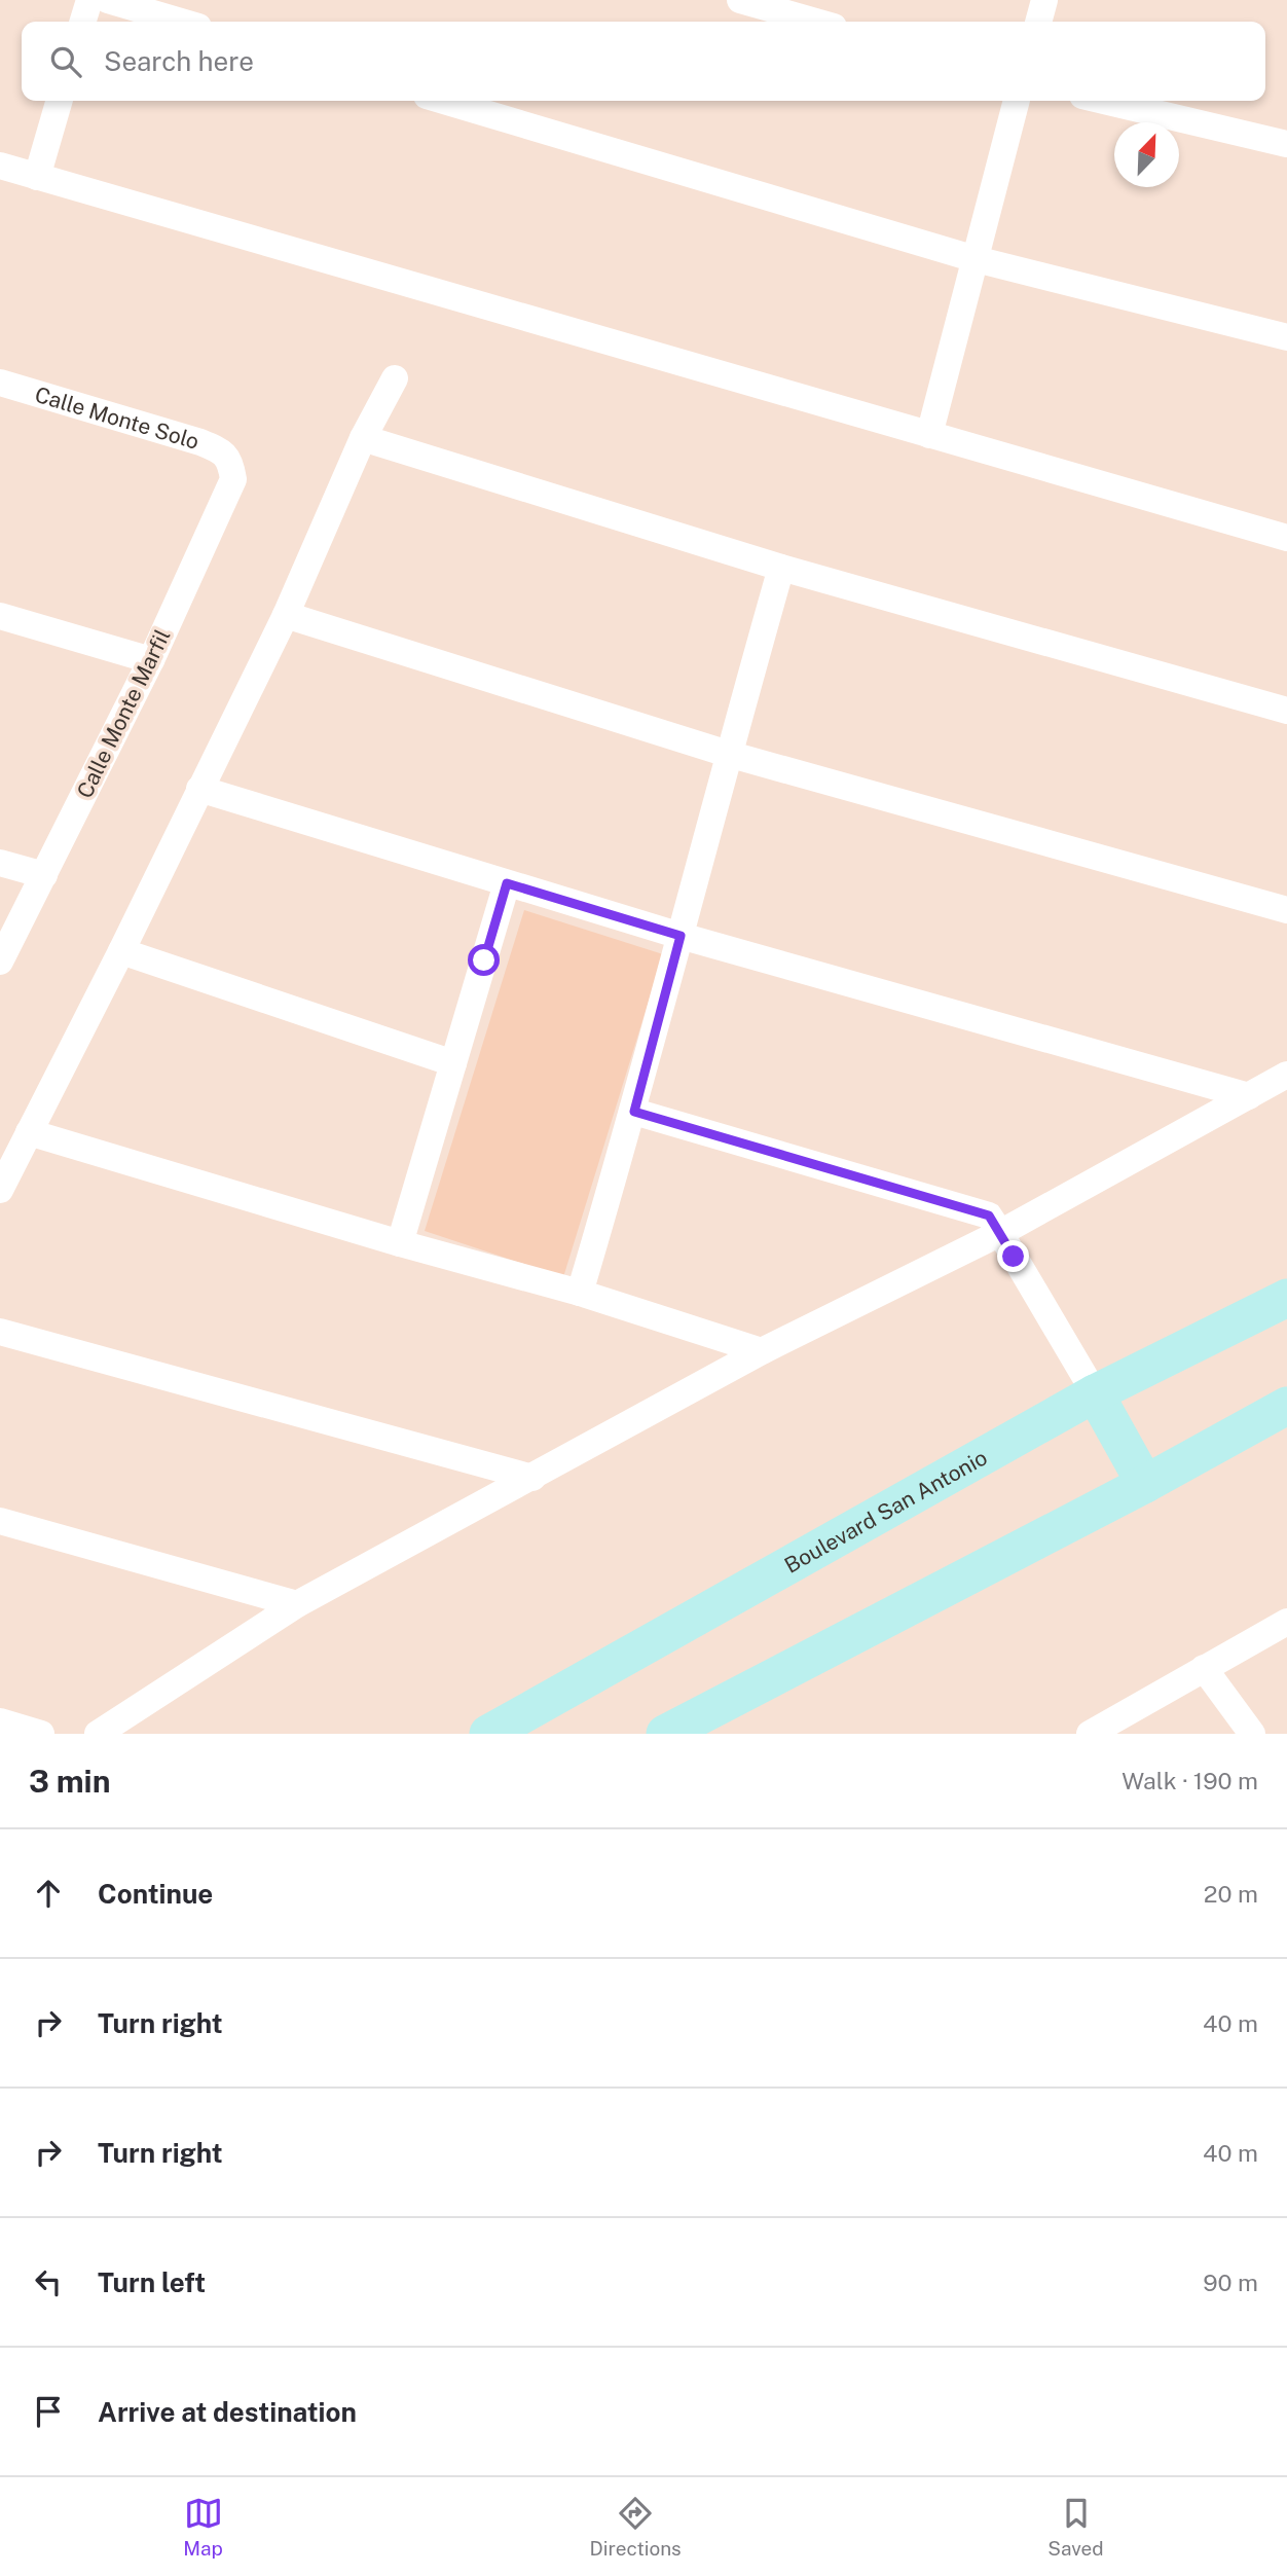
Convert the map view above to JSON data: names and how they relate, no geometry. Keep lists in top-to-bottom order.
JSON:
{
  "streets": {
    "street": ["Calle Monte Solo", "Calle Monte Marfil", "Boulevard San Antonio"]
  },
  "crossings": [
    ["Calle Monte Solo", "Calle Monte Marfil"]
  ],
  "north": "top right",
  "page": {
    "search": "Search here",
    "heading": ["3 min", "Walk · 190 m"],
    "list": [
      ["Continue", "20 m"],
      ["Turn right", "40 m"],
      ["Turn right", "40 m"],
      ["Turn left", "90 m"],
      "Arrive at destination"
    ],
    "nav": ["Map", "Directions", "Saved"]
  }
}
